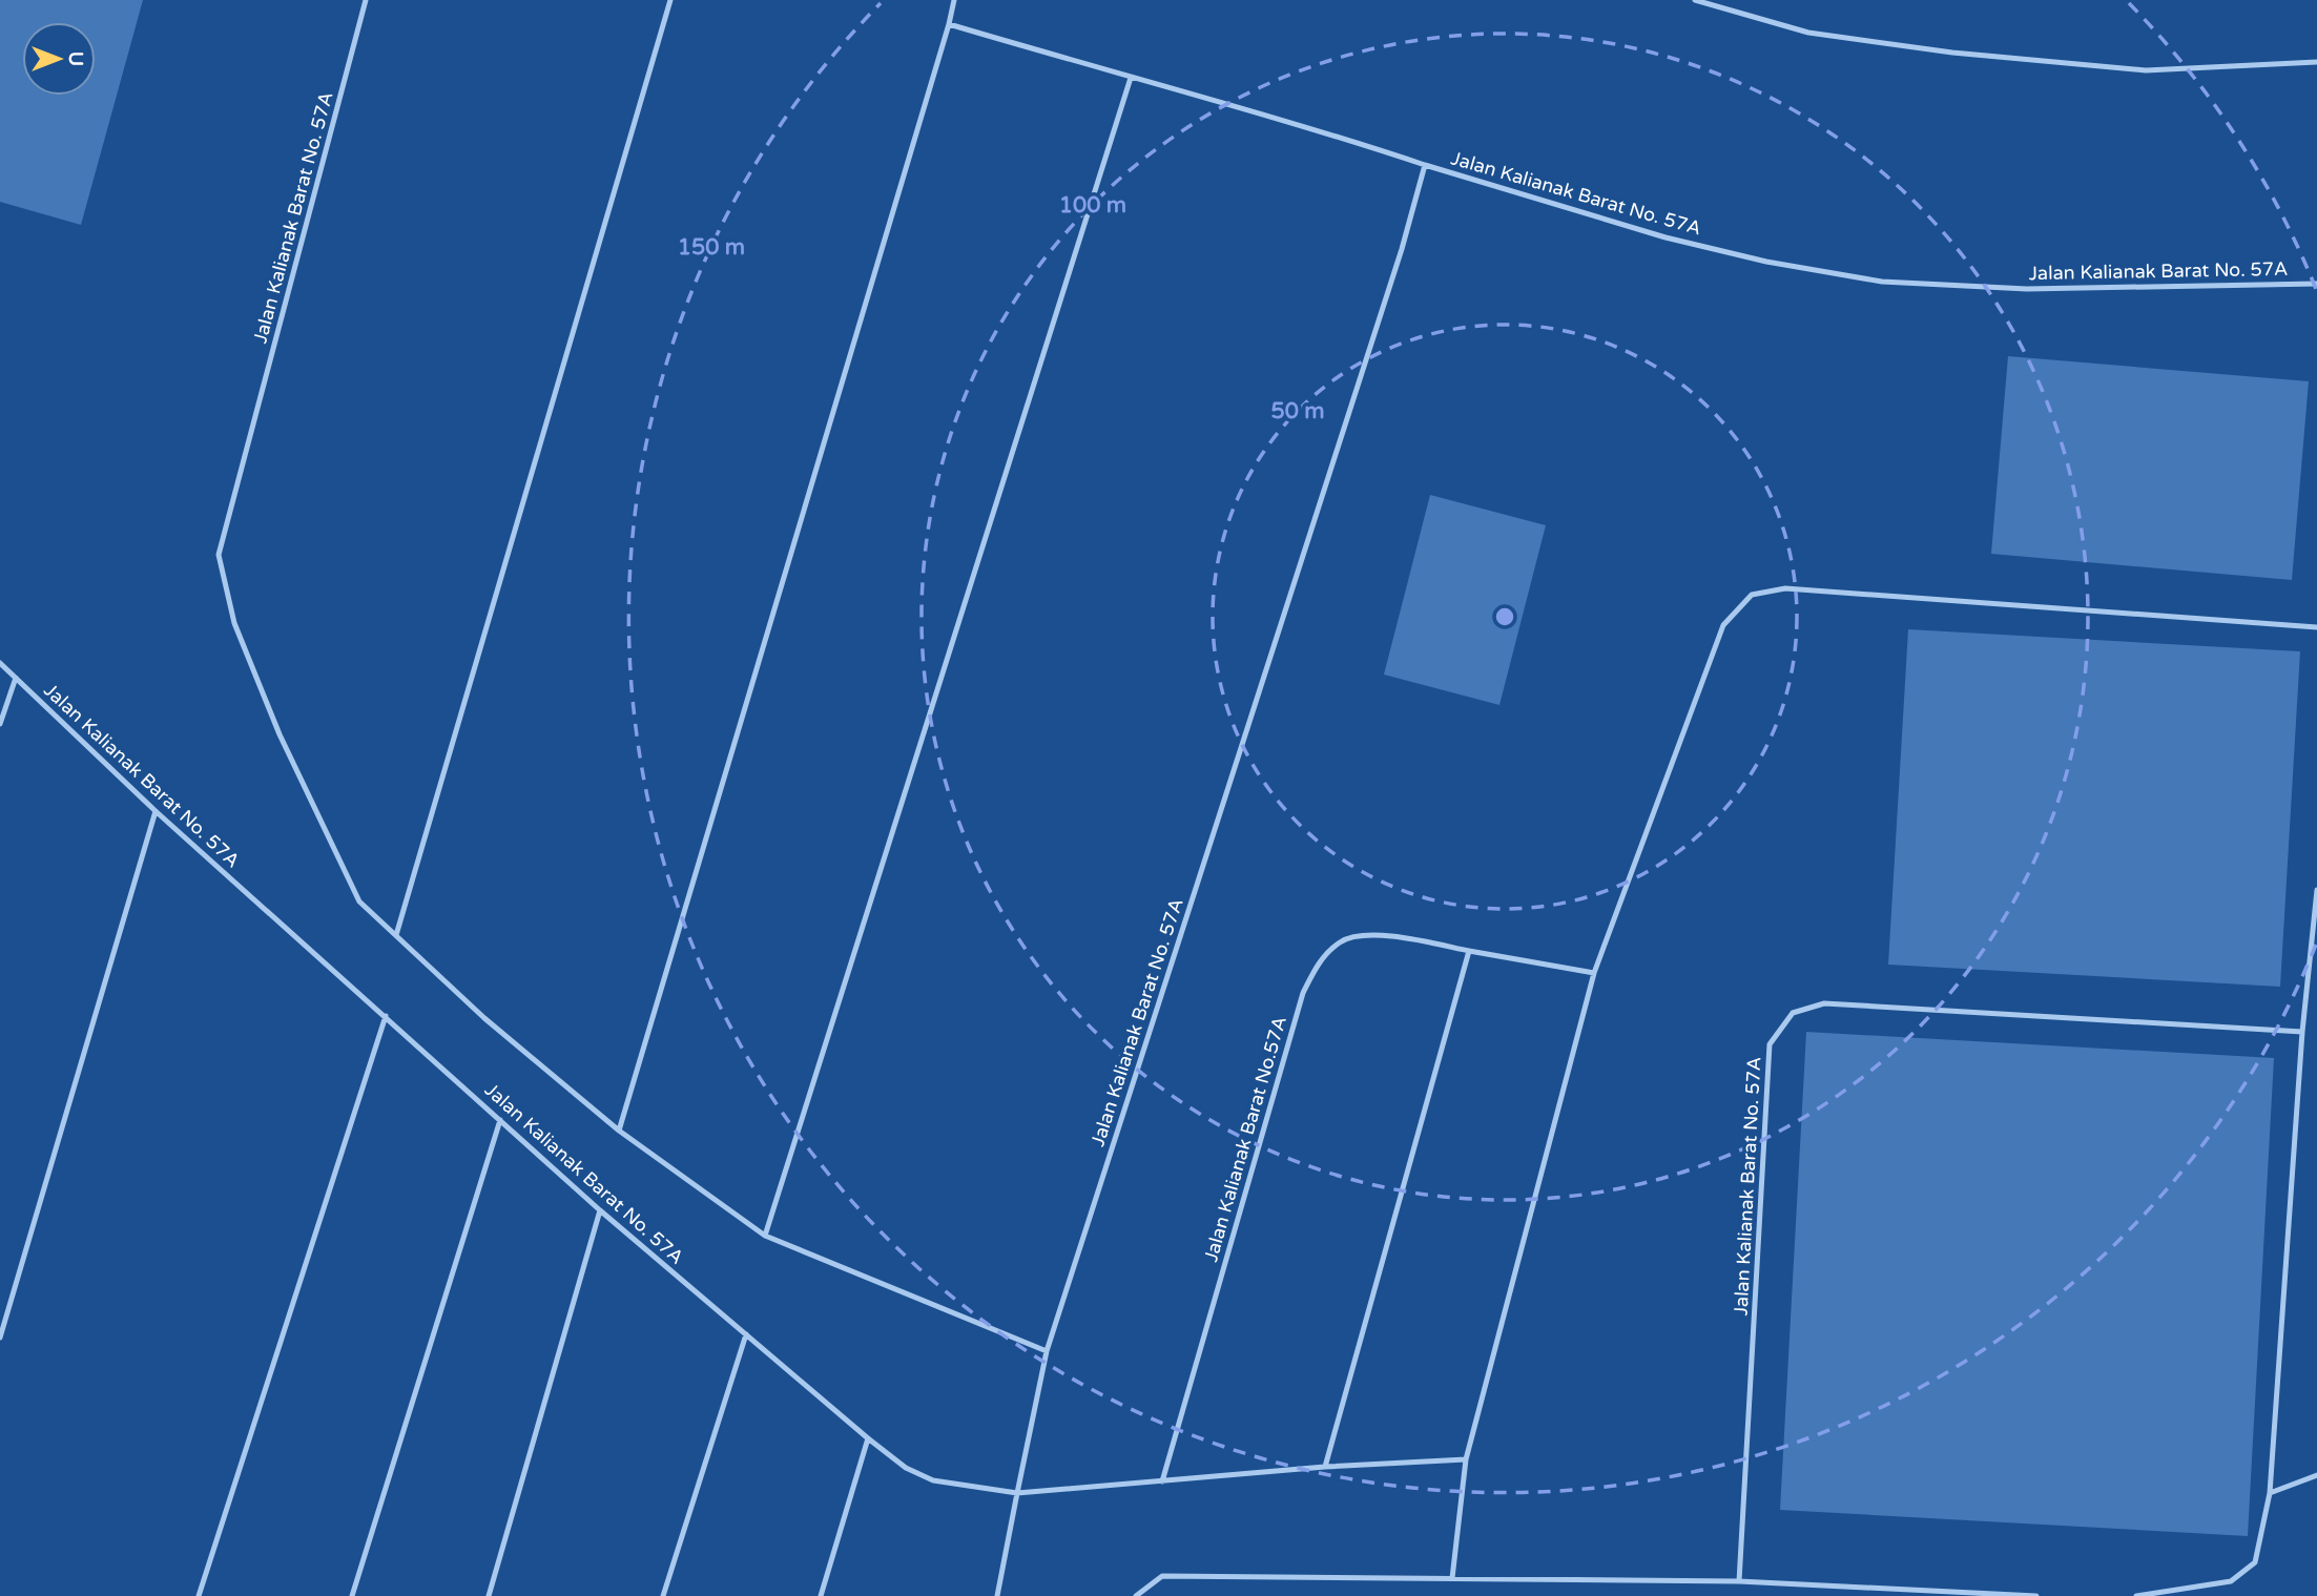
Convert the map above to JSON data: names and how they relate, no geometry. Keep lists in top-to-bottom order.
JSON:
{
  "streets": {
    "lane": ["Jalan Kalianak Barat No. 57A", "Jalan Kalianak Barat No.57A"]
  },
  "north": "right",
  "rings": ["100 m", "150 m", "50 m"]
}
